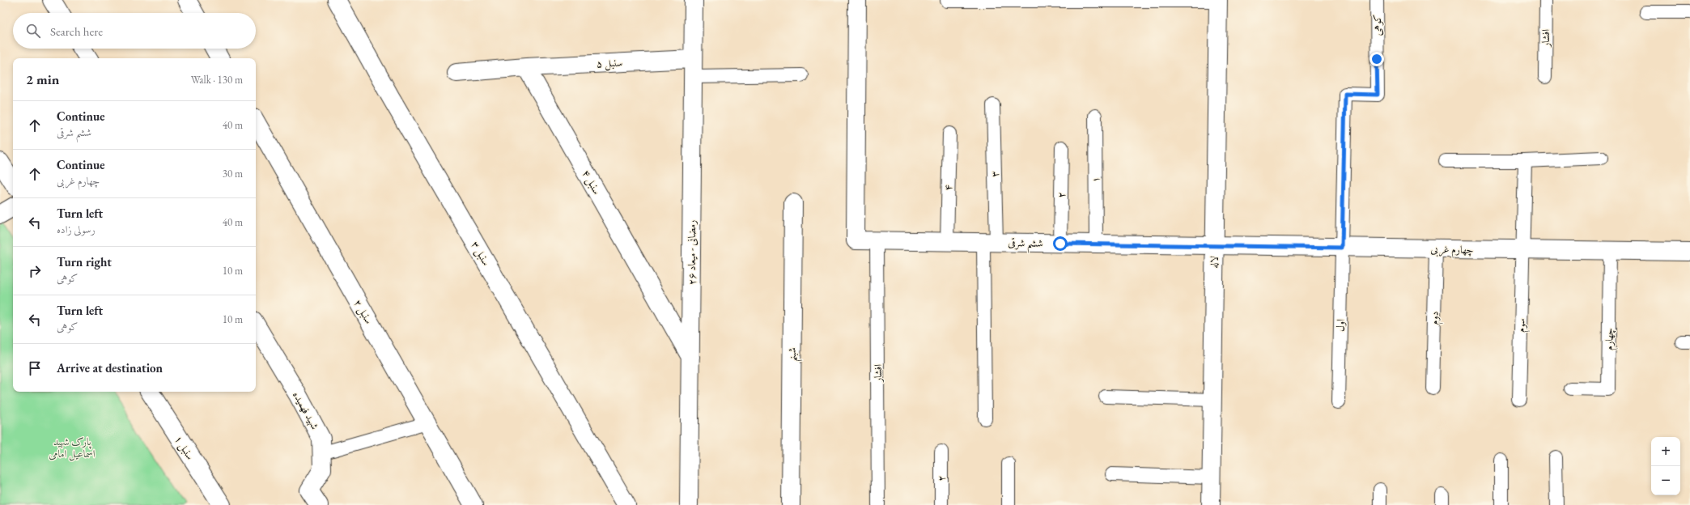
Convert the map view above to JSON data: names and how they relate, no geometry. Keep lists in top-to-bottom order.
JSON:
{
  "streets": {
    "street": [
      "سنبل ۵",
      "سنبل ۴",
      "ششم شرقی",
      "چهارم غربی",
      "رمضانی - میعاد ۲۶",
      "سنبل ۳",
      "لاله",
      "سنبل ۲",
      "شبنم",
      "شهید فهمیده",
      "سنبل ۱"
    ],
    "lane": [
      "کوهی",
      "افشار",
      "۳",
      "۱",
      "۴",
      "۲",
      "دوم",
      "اول",
      "سوم",
      "چهارم"
    ]
  },
  "crossings": [
    ["کوهی", "اول"],
    ["افشار", "ششم شرقی"],
    ["سنبل ۵", "سنبل ۴"],
    ["سنبل ۵", "رمضانی - میعاد ۲۶"],
    ["۳", "ششم شرقی"],
    ["۱", "ششم شرقی"],
    ["سنبل ۴", "رمضانی - میعاد ۲۶"],
    ["۴", "ششم شرقی"],
    ["۲", "ششم شرقی"],
    ["ششم شرقی", "چهارم غربی"],
    ["ششم شرقی", "لاله"],
    ["چهارم غربی", "لاله"],
    ["چهارم غربی", "دوم"],
    ["چهارم غربی", "اول"],
    ["چهارم غربی", "سوم"],
    ["چهارم غربی", "چهارم"]
  ],
  "parks": ["پارک شهید اسماعیل امامی"],
  "page": {
    "search": "Search here",
    "heading": ["2 min", "Walk · 130 m"],
    "list": [
      ["Continue", "ششم شرقی", "40 m"],
      ["Continue", "چهارم غربی", "30 m"],
      ["Turn left", "رسولی زاده", "40 m"],
      ["Turn right", "کوهی", "10 m"],
      ["Turn left", "کوهی", "10 m"],
      "Arrive at destination"
    ],
    "map_buttons": ["+", "−"]
  }
}
